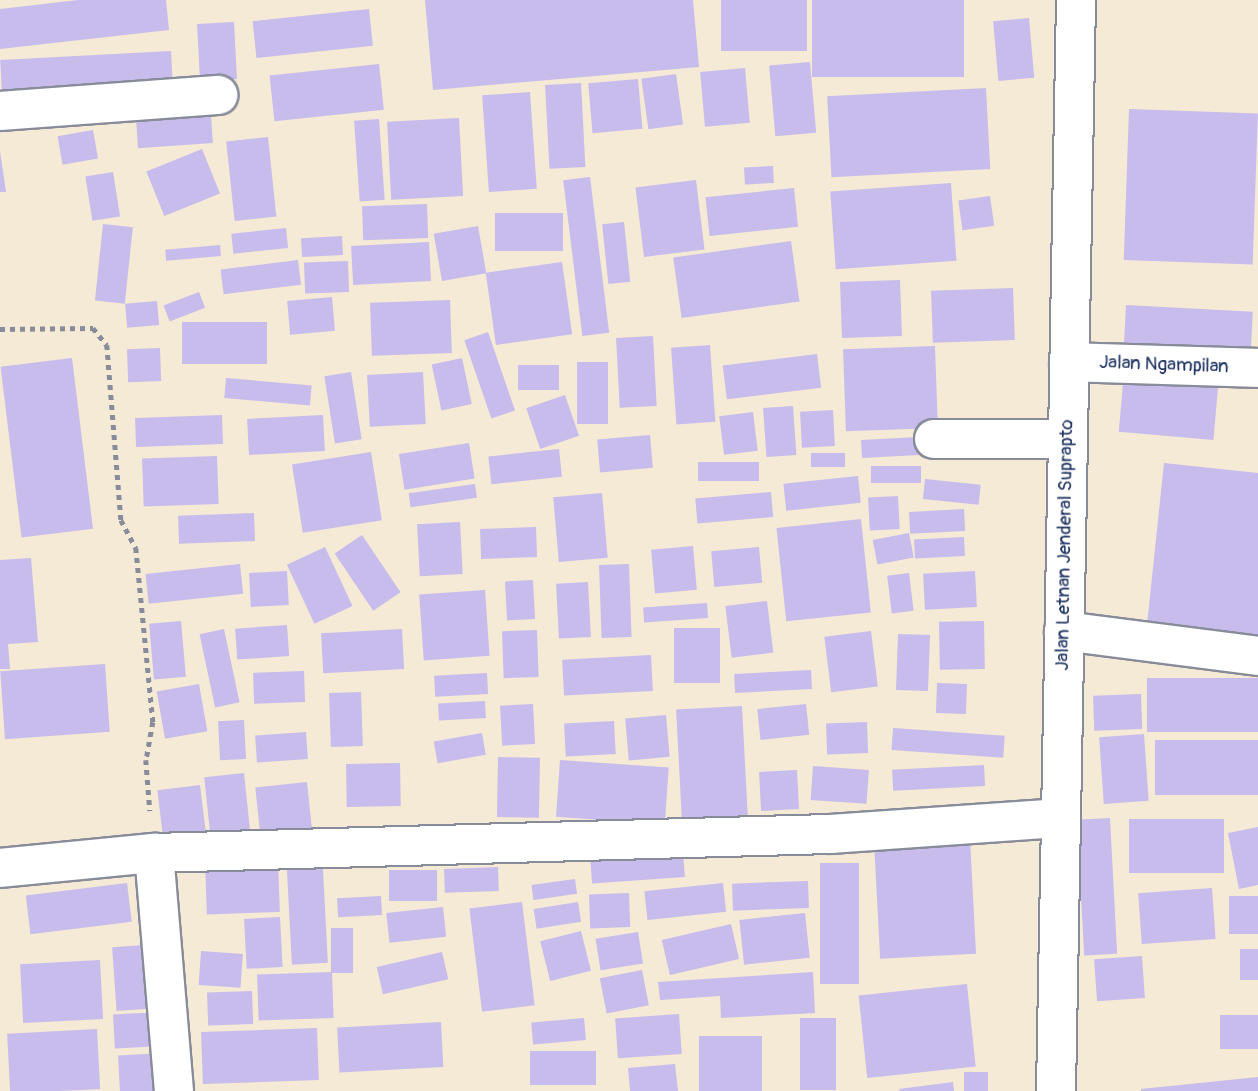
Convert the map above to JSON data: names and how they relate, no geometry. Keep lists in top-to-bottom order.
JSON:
{
  "streets": {
    "street": ["Jalan Ngampilan", "Jalan Letnan Jenderal Suprapto"]
  },
  "crossings": [
    ["Jalan Ngampilan", "Jalan Letnan Jenderal Suprapto"]
  ]
}
